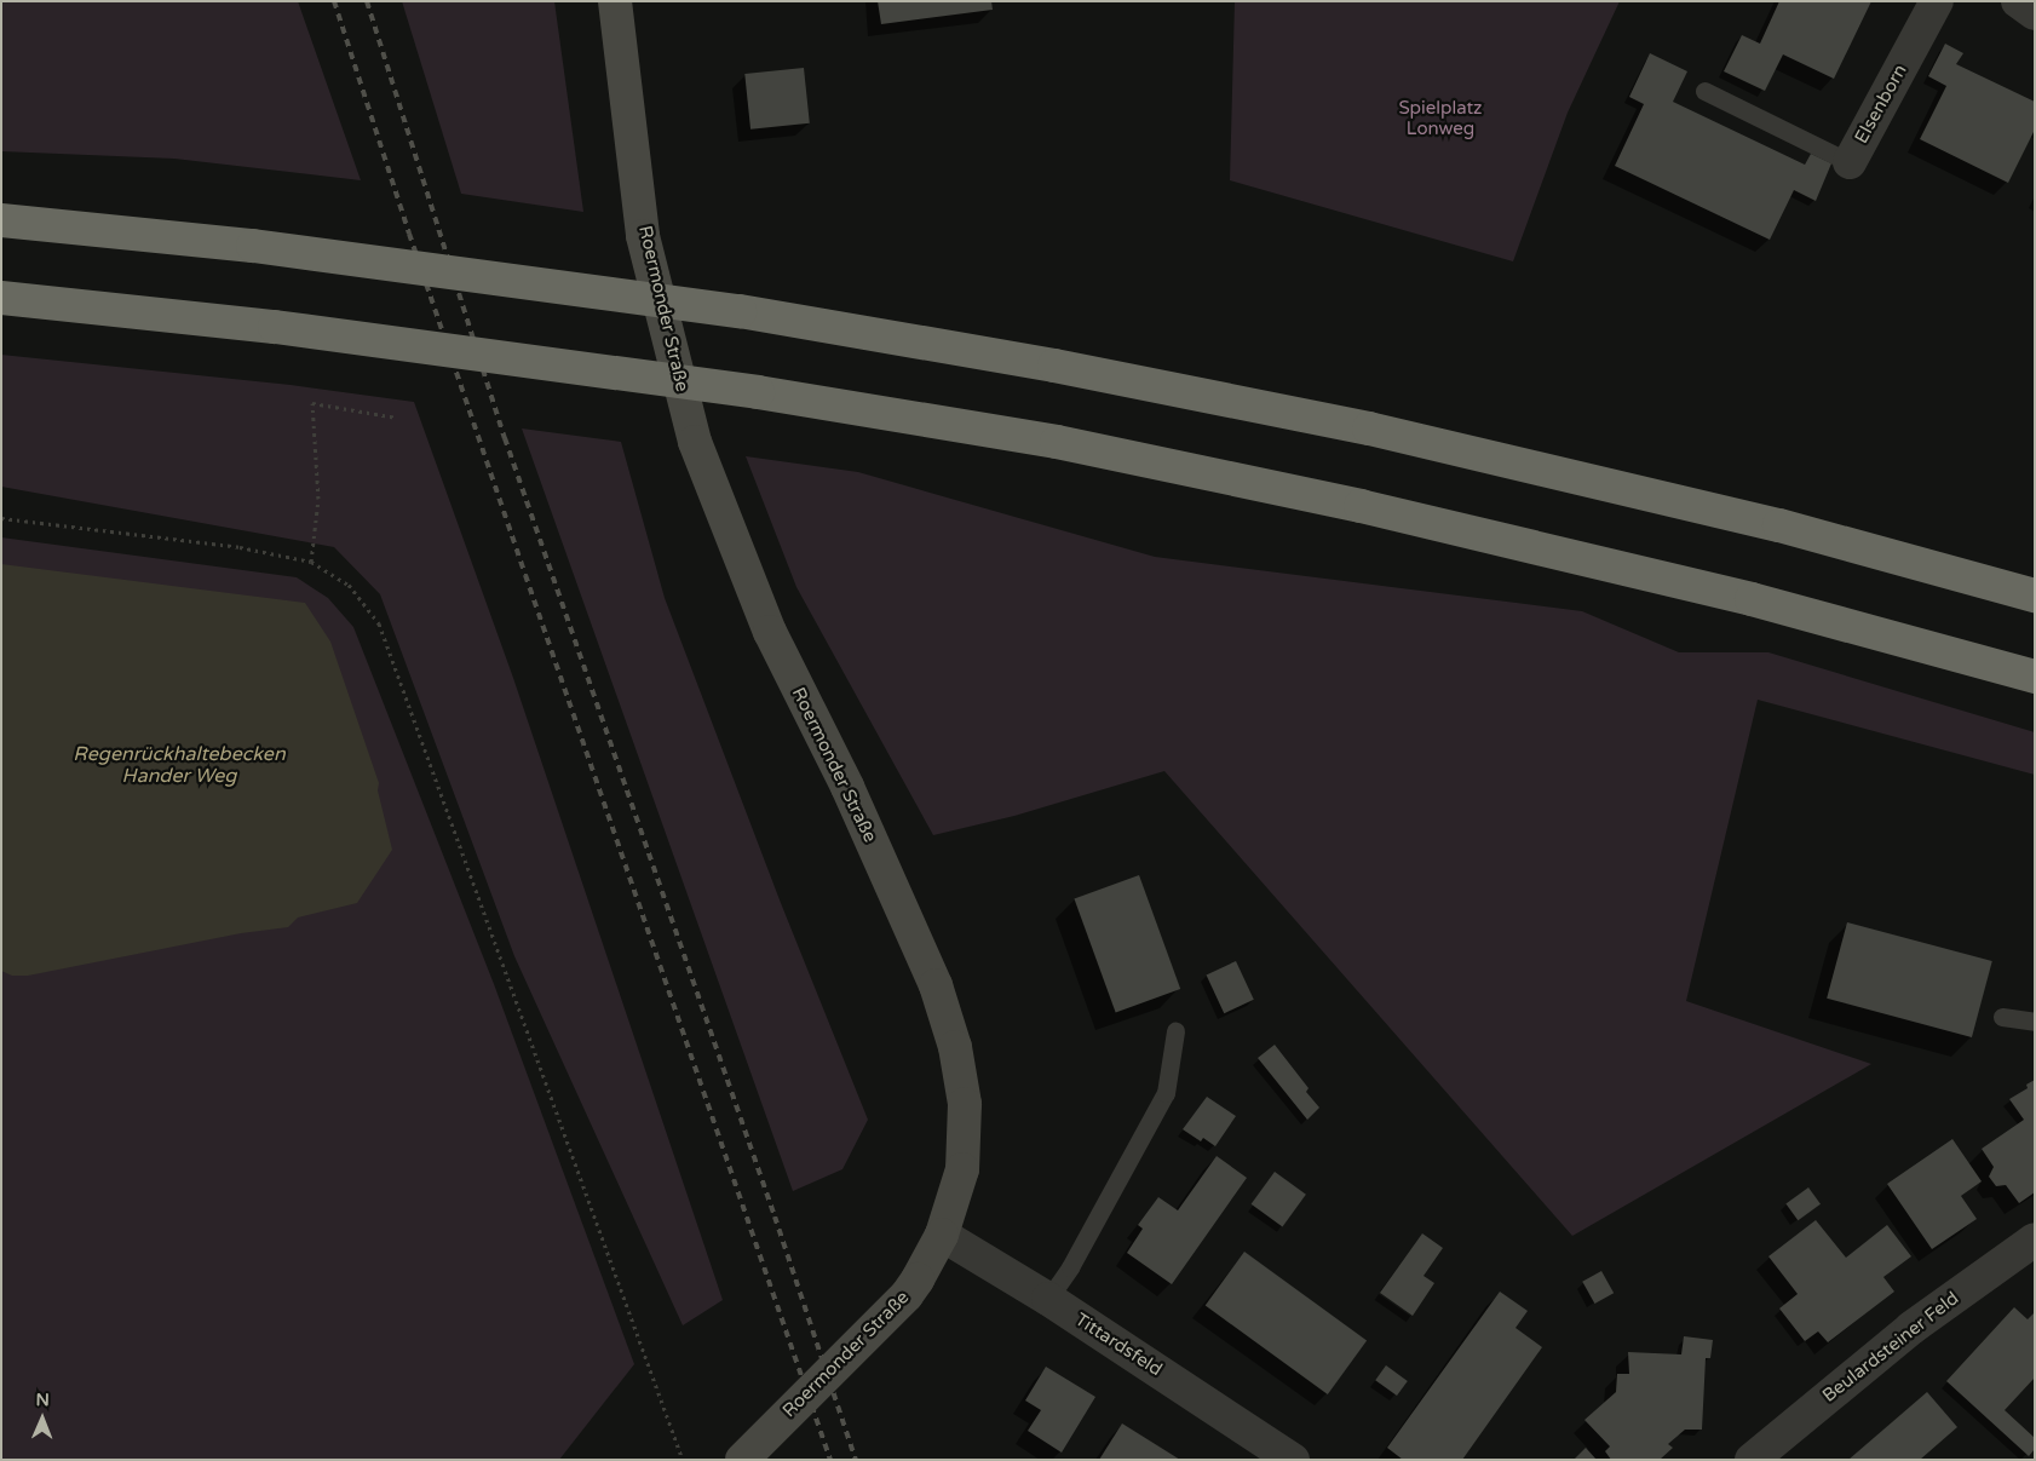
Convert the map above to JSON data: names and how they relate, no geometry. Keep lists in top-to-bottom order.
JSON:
{
  "streets": {
    "main road": ["Roermonder Straße"],
    "street": ["Elsenborn", "Tittardsfeld", "Beulardsteiner Feld"]
  },
  "crossings": [
    ["Roermonder Straße", "Tittardsfeld"]
  ],
  "water": ["Regenrückhaltebecken Hander Weg"],
  "parks": ["Spielplatz Lonweg"],
  "north": "top"
}
